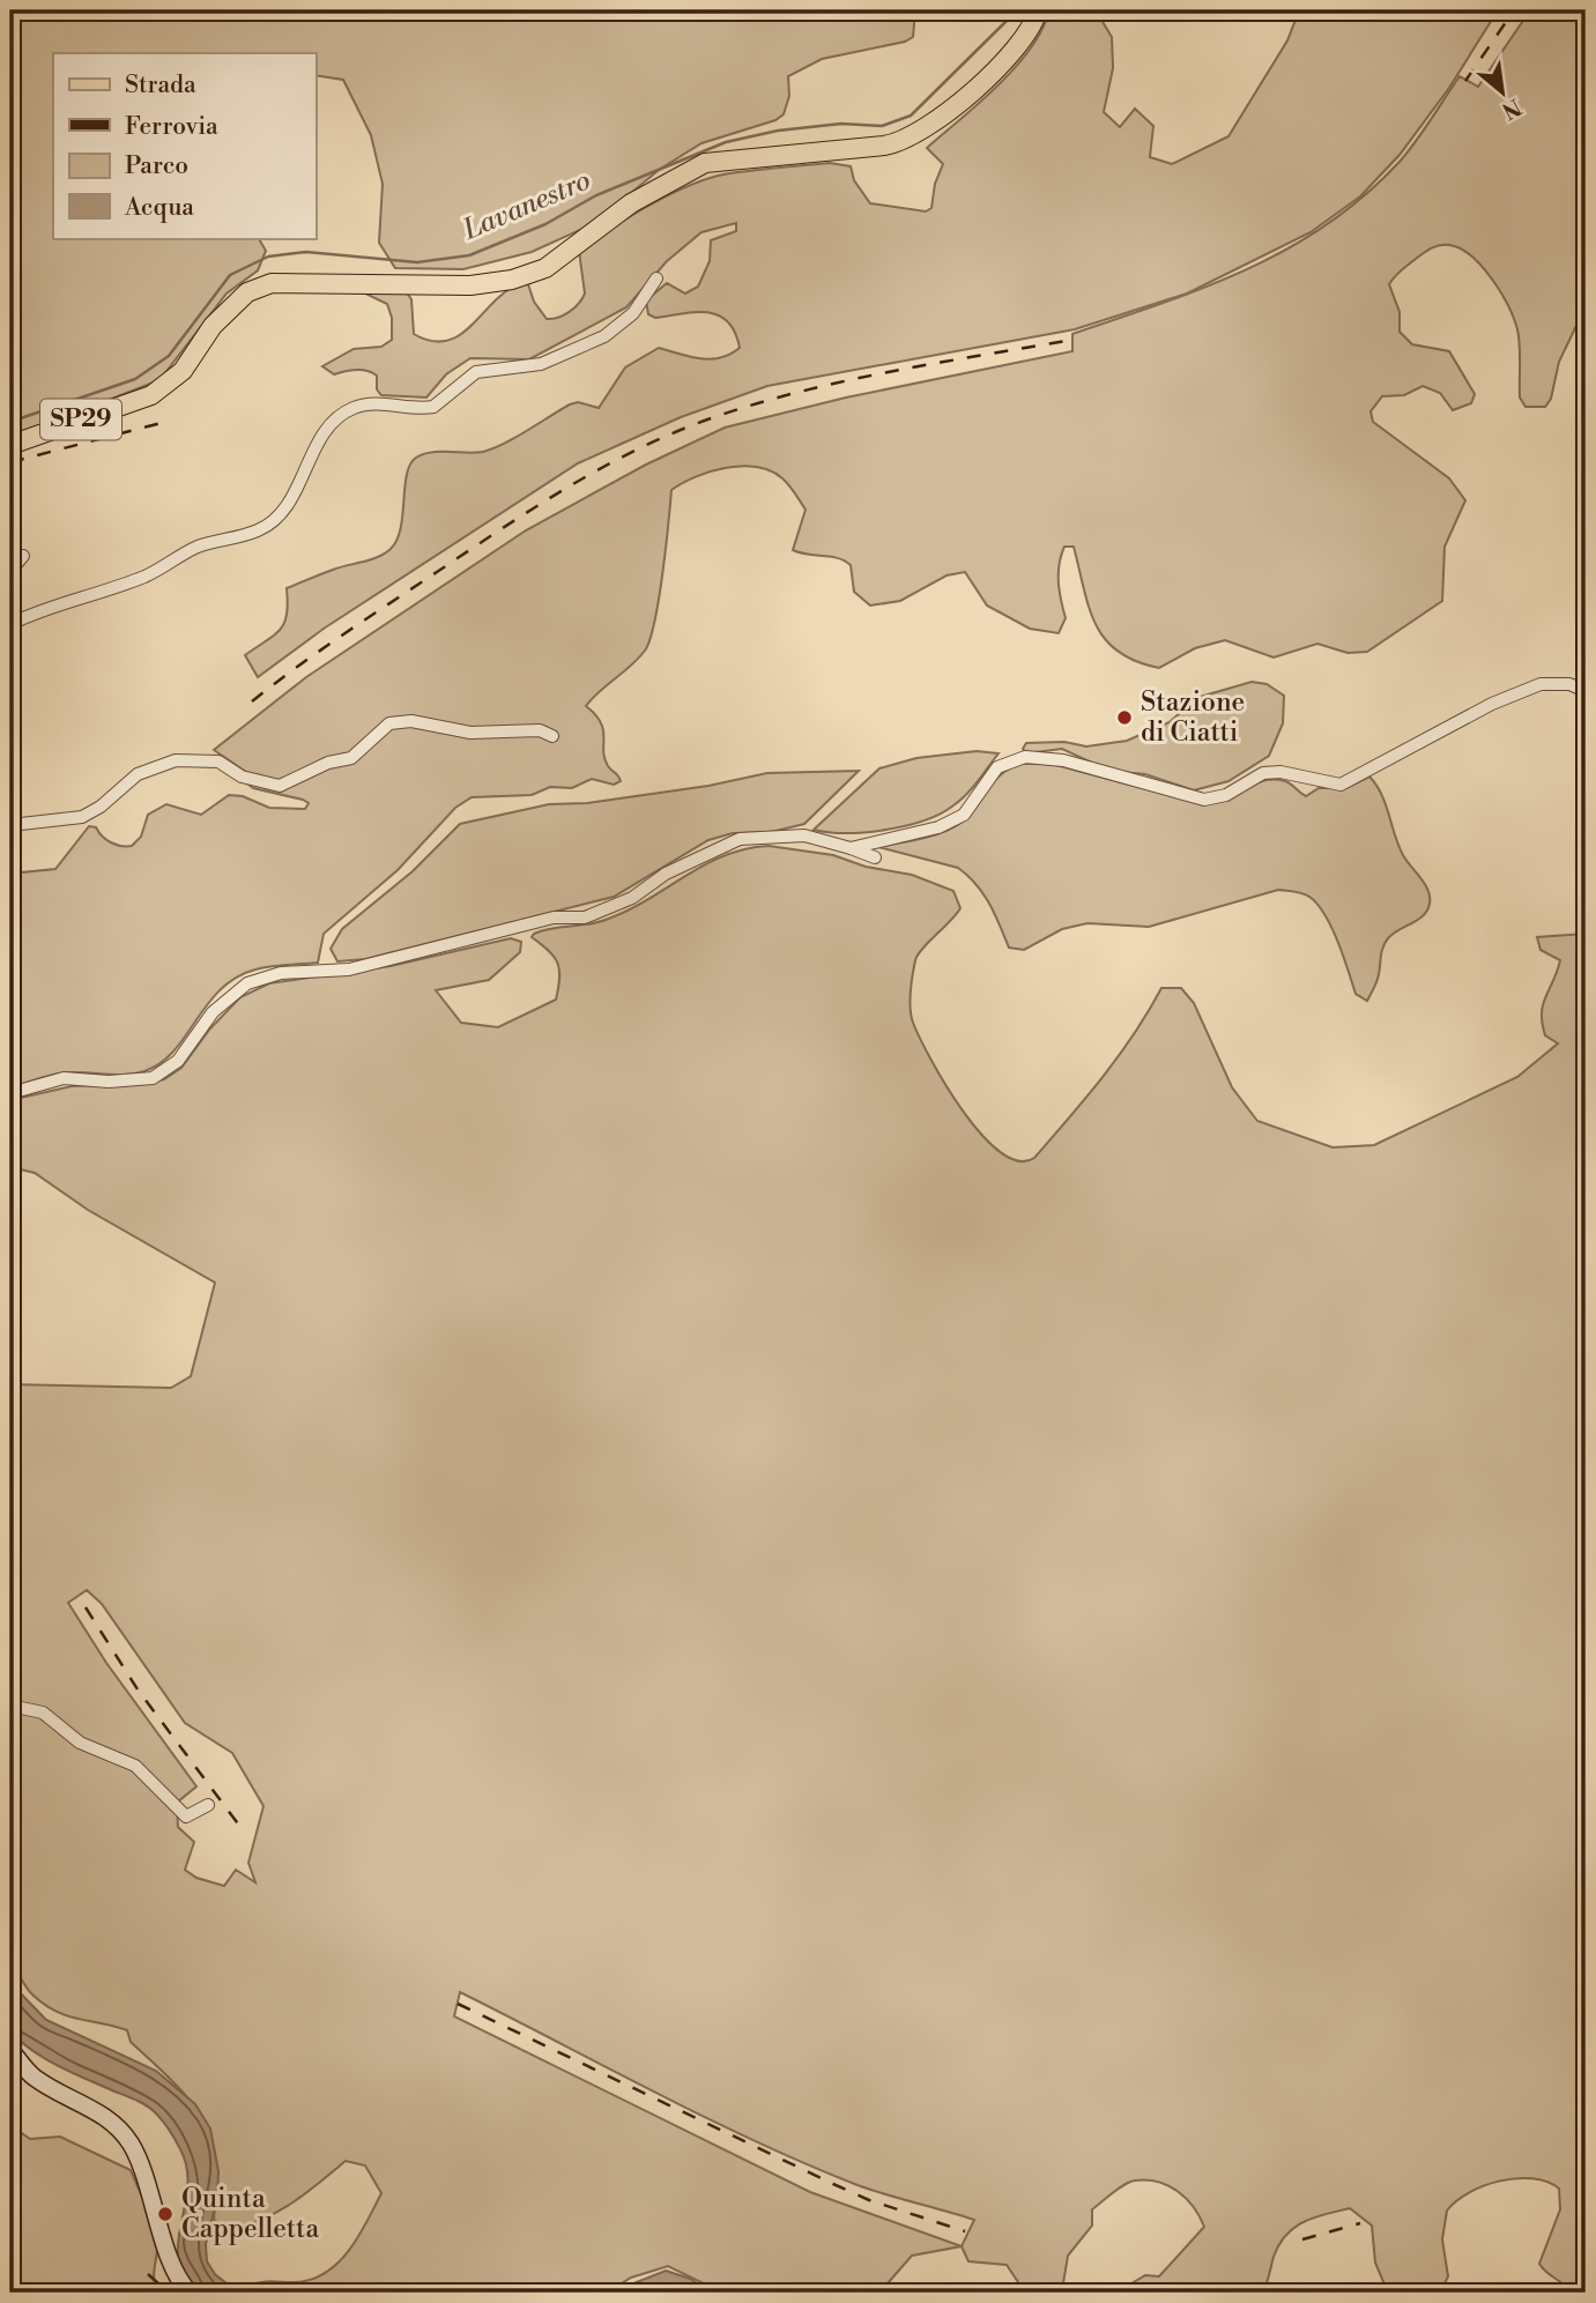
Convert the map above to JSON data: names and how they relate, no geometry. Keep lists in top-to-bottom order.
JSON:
{
  "streets": {
    "main road": ["SP29"]
  },
  "water": ["Lavanestro"],
  "places": ["Stazione di Ciatti", "Quinta Cappelletta"],
  "legend": [
    "Strada",
    "Ferrovia",
    "Parco",
    "Acqua"
  ],
  "north": "bottom right"
}
